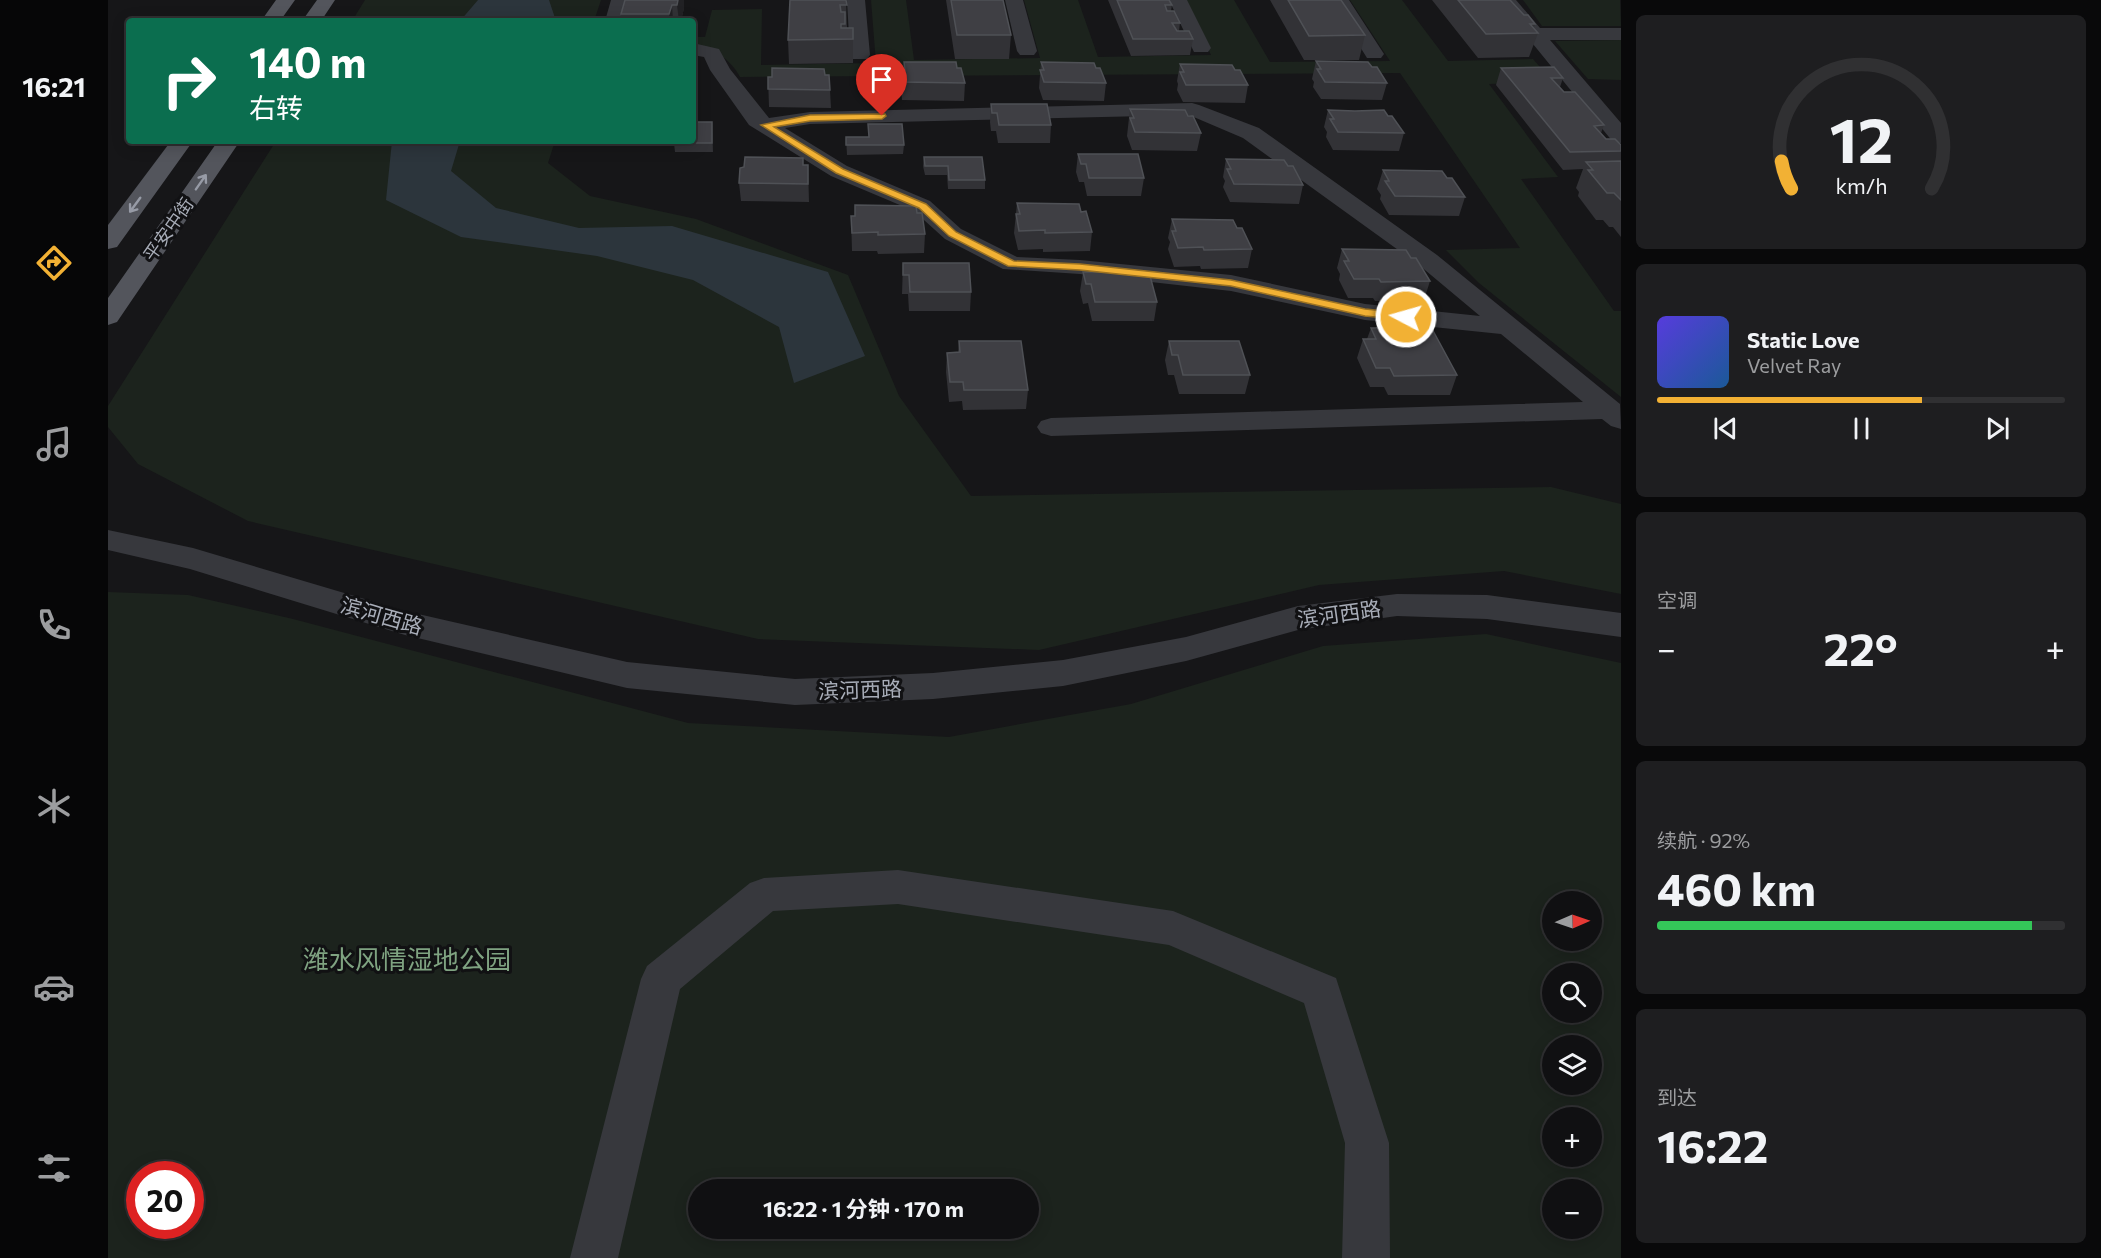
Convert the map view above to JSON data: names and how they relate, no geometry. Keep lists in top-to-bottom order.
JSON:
{
  "streets": {
    "main road": ["平安中街"],
    "street": ["滨河西路"]
  },
  "parks": ["潍水风情湿地公园"],
  "north": "right",
  "page": {
    "tabs": "16:21",
    "turn": ["140 m", "右转"],
    "song": ["Static Love", "Velvet Ray"],
    "tile": [
      "空调",
      ["续航 · 92%", "460 km"],
      ["到达", "16:22"]
    ],
    "heat": ["−", "22°", "+"],
    "map_buttons": ["+", "−"],
    "limit": "20",
    "trip": "16:22 · 1 分钟 · 170 m",
    "gauge": ["12", "km/h"]
  }
}
